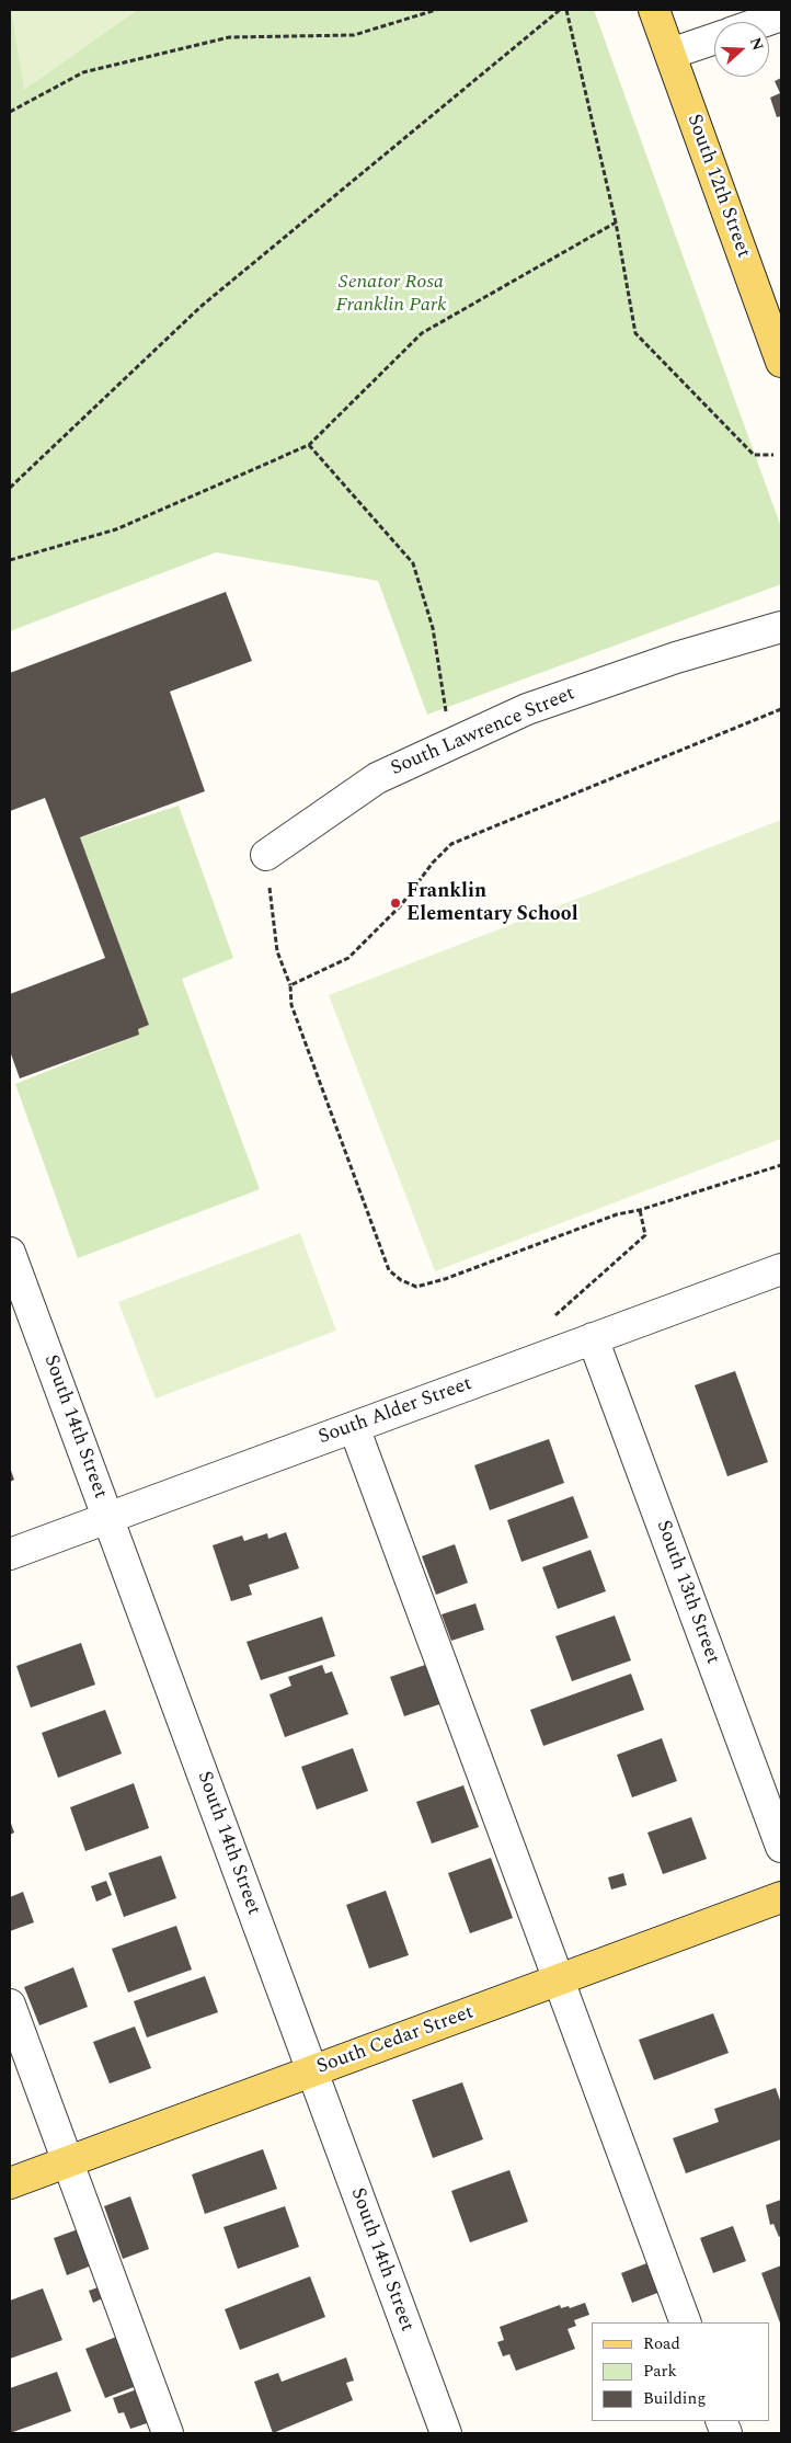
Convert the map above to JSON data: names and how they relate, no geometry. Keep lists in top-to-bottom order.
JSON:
{
  "streets": {
    "main road": ["South 12th Street", "South Cedar Street"],
    "street": [
      "South Lawrence Street",
      "South Alder Street",
      "South 14th Street",
      "South 13th Street"
    ]
  },
  "crossings": [
    ["South Alder Street", "South 14th Street"],
    ["South Alder Street", "South 13th Street"],
    ["South 14th Street", "South Cedar Street"]
  ],
  "parks": ["Senator Rosa Franklin Park"],
  "places": ["Franklin Elementary School"],
  "legend": ["Road", "Park", "Building"],
  "north": "right"
}
